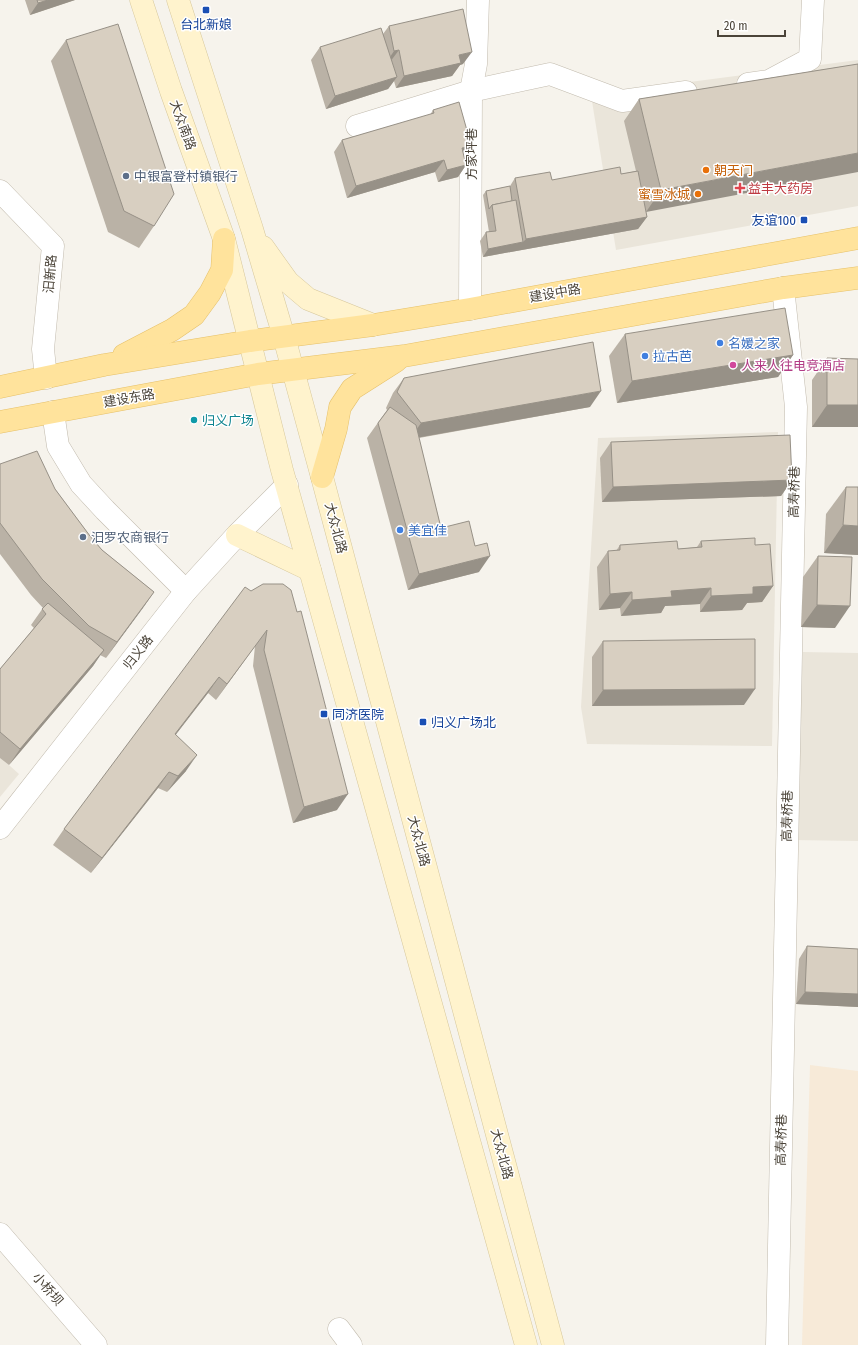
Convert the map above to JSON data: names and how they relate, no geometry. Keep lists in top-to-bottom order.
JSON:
{
  "streets": {
    "main road": [
      "大众南路",
      "建设中路",
      "建设东路",
      "大众北路"
    ],
    "street": [
      "方家坪巷",
      "汨新路",
      "高寿桥巷",
      "归义路",
      "小桥坝"
    ]
  },
  "crossings": [
    ["大众南路", "建设中路"],
    ["方家坪巷", "建设中路"],
    ["建设中路", "大众北路"]
  ],
  "places": {
    "transit": [
      "台北新娘",
      "友谊100",
      "同济医院",
      "归义广场北"
    ],
    "other": [
      "朝天门",
      "中银富登村镇银行",
      "蜜雪冰城",
      "名媛之家",
      "拉古芭",
      "人来人往电竞酒店",
      "归义广场",
      "美宜佳",
      "汨罗农商银行"
    ],
    "health": ["益丰大药房"]
  },
  "scale_bar": "20 m"
}
